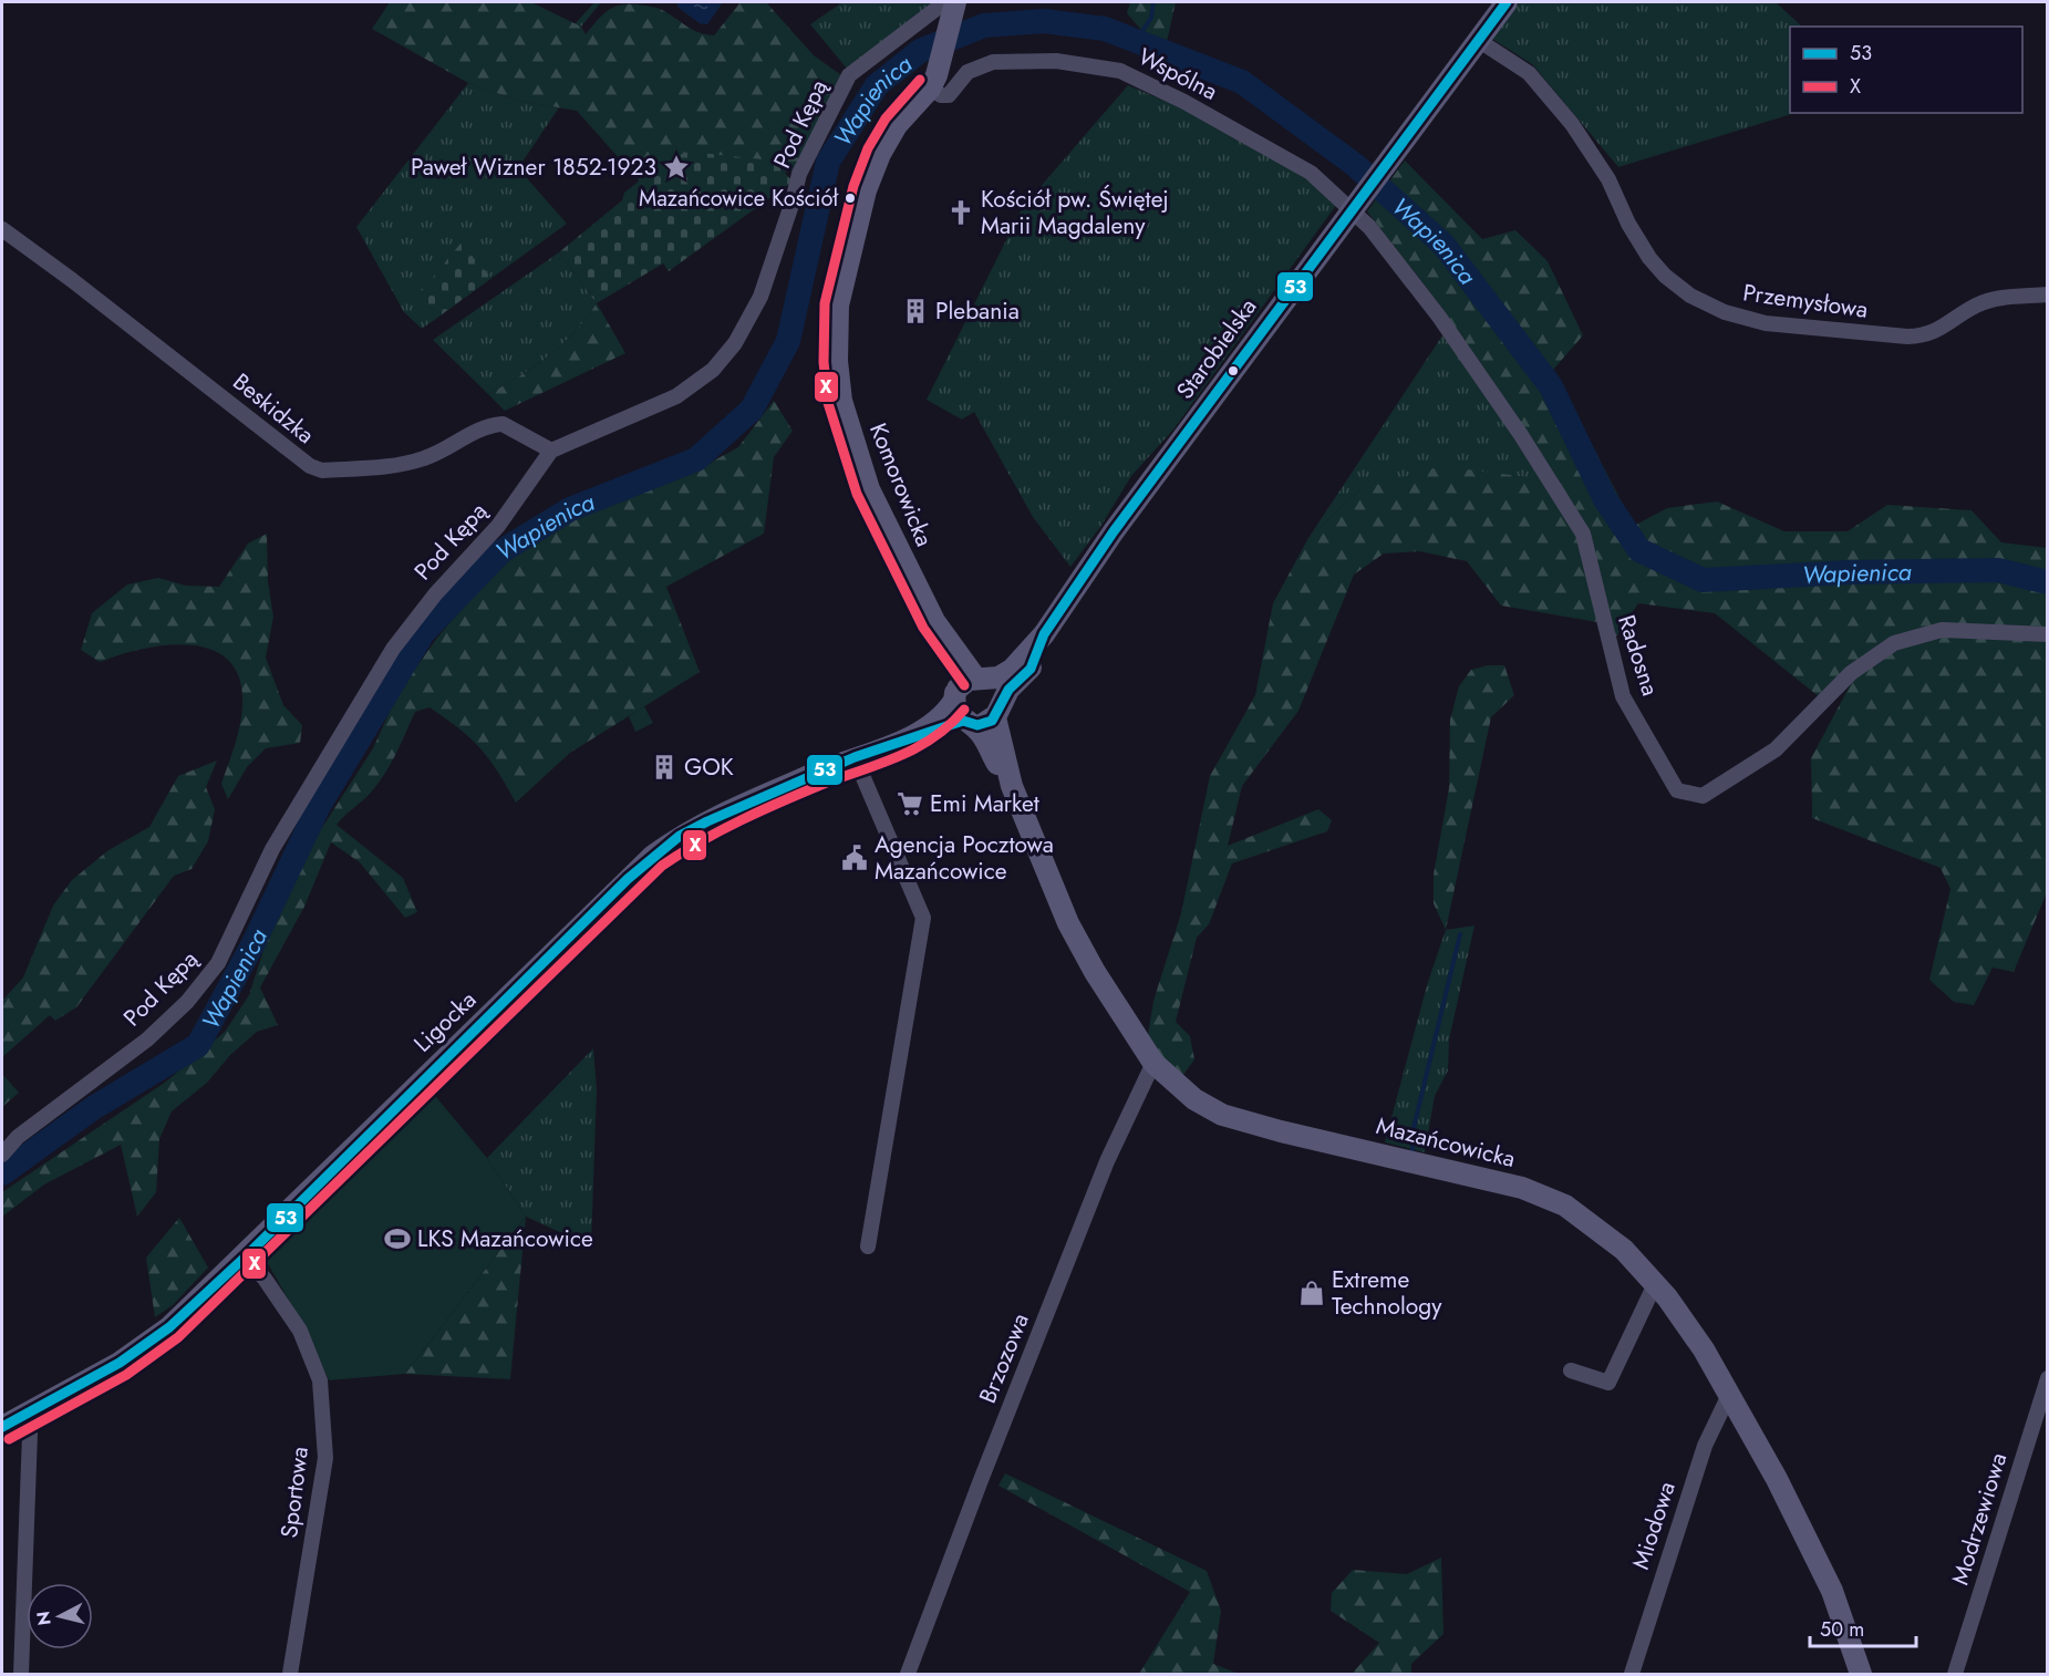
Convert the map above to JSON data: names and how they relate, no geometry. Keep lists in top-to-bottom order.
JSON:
{
  "streets": {
    "street": [
      "Wspólna",
      "Pod Kępą",
      "Przemysłowa",
      "Starobielska",
      "Beskidzka",
      "Komorowicka",
      "Radosna",
      "Ligocka",
      "Mazańcowicka",
      "Brzozowa",
      "Sportowa",
      "Modrzewiowa",
      "Miodowa"
    ]
  },
  "crossings": [
    ["Wspólna", "Starobielska"],
    ["Wspólna", "Komorowicka"],
    ["Wspólna", "Radosna"],
    ["Pod Kępą", "Beskidzka"],
    ["Pod Kępą", "Komorowicka"],
    ["Przemysłowa", "Starobielska"],
    ["Starobielska", "Radosna"],
    ["Komorowicka", "Ligocka"],
    ["Komorowicka", "Mazańcowicka"],
    ["Ligocka", "Mazańcowicka"],
    ["Ligocka", "Sportowa"],
    ["Mazańcowicka", "Brzozowa"],
    ["Mazańcowicka", "Miodowa"]
  ],
  "water": ["Wapienica"],
  "places": {
    "place": ["Paweł Wizner 1852-1923"],
    "other": ["Mazańcowice Kościół"],
    "church": ["Kościół pw. Świętej Marii Magdaleny"],
    "building": ["Plebania", "GOK"],
    "supermarket": ["Emi Market"],
    "public building": ["Agencja Pocztowa Mazańcowice"],
    "sports": ["LKS Mazańcowice"],
    "shop": ["Extreme Technology"]
  },
  "lines": ["transit line 53", "transit line X"],
  "legend": ["53", "X"],
  "scale_bar": "50 m",
  "north": "left"
}
